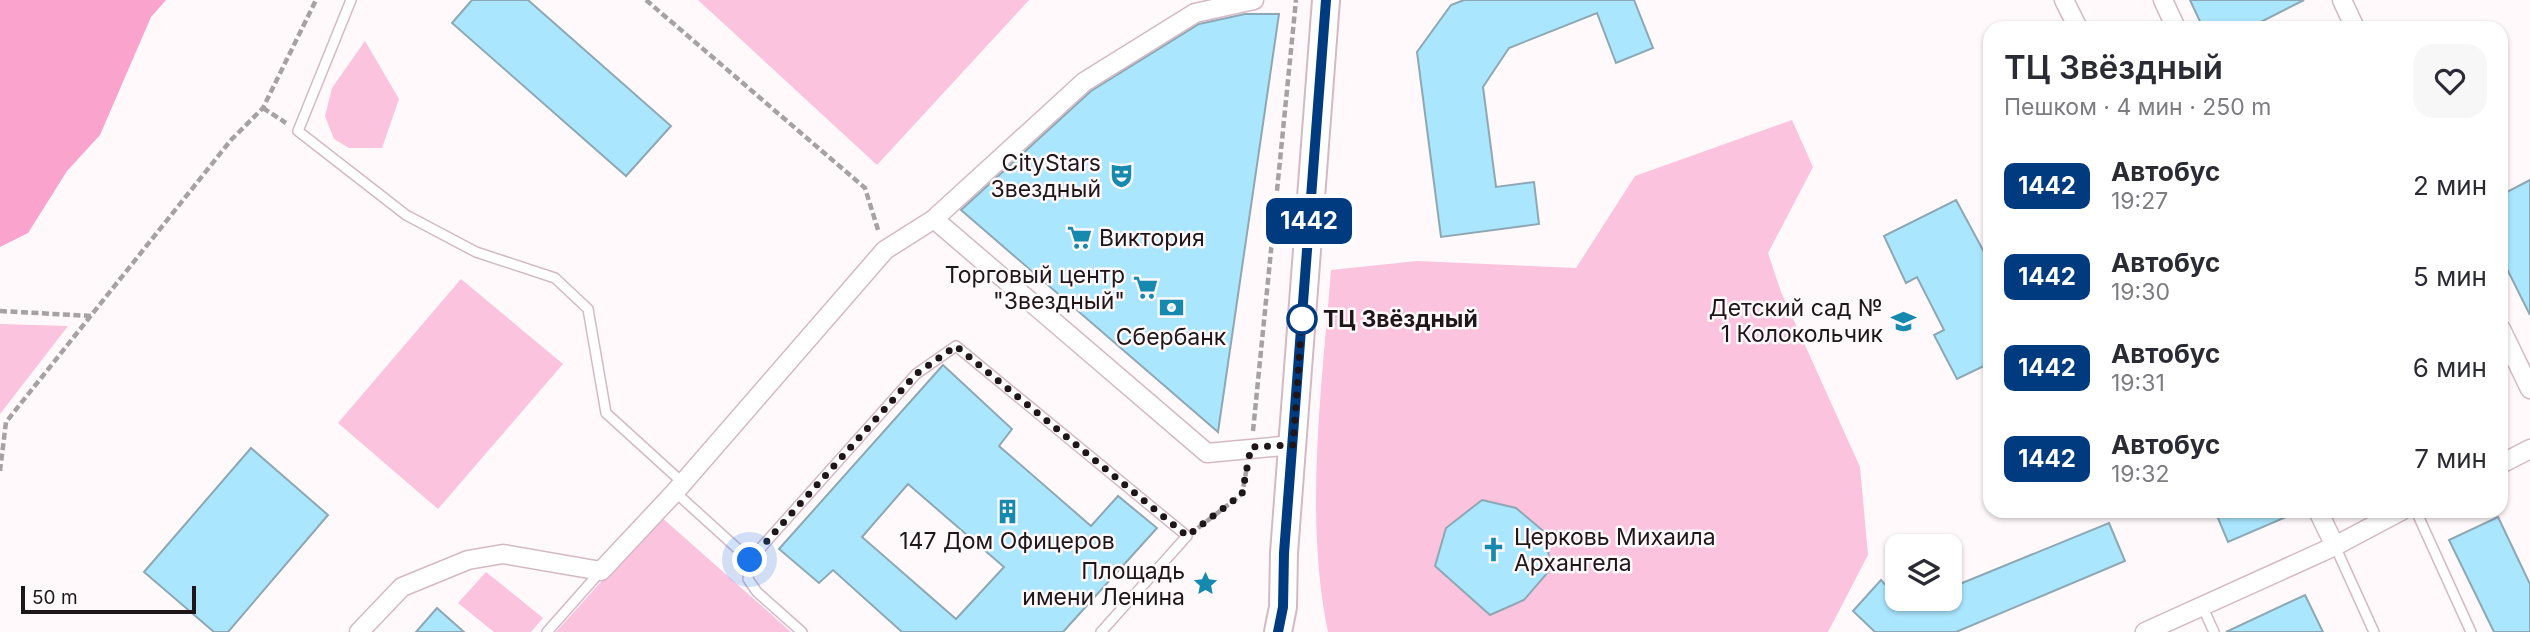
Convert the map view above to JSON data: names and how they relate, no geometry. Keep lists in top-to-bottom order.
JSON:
{
  "places": {
    "theatre": ["CityStars Звездный"],
    "supermarket": ["Виктория", "Торговый центр \"Звездный\""],
    "bank": ["Сбербанк"],
    "other": ["ТЦ Звёздный"],
    "school or university": ["Детский сад № 1 Колокольчик"],
    "building": ["147 Дом Офицеров"],
    "church": ["Церковь Михаила Архангела"],
    "place": ["Площадь имени Ленина"]
  },
  "lines": ["bus line 1442"],
  "scale_bar": "50 m",
  "page": {
    "on_map": "1442",
    "heading": ["ТЦ Звёздный", "Пешком · 4 мин · 250 m"],
    "list": [
      {
        "mark": "1442",
        "name": "Автобус",
        "note": "19:27",
        "value": "2 мин"
      },
      {
        "mark": "1442",
        "name": "Автобус",
        "note": "19:30",
        "value": "5 мин"
      },
      {
        "mark": "1442",
        "name": "Автобус",
        "note": "19:31",
        "value": "6 мин"
      },
      {
        "mark": "1442",
        "name": "Автобус",
        "note": "19:32",
        "value": "7 мин"
      }
    ],
    "scale": "50 m"
  }
}
